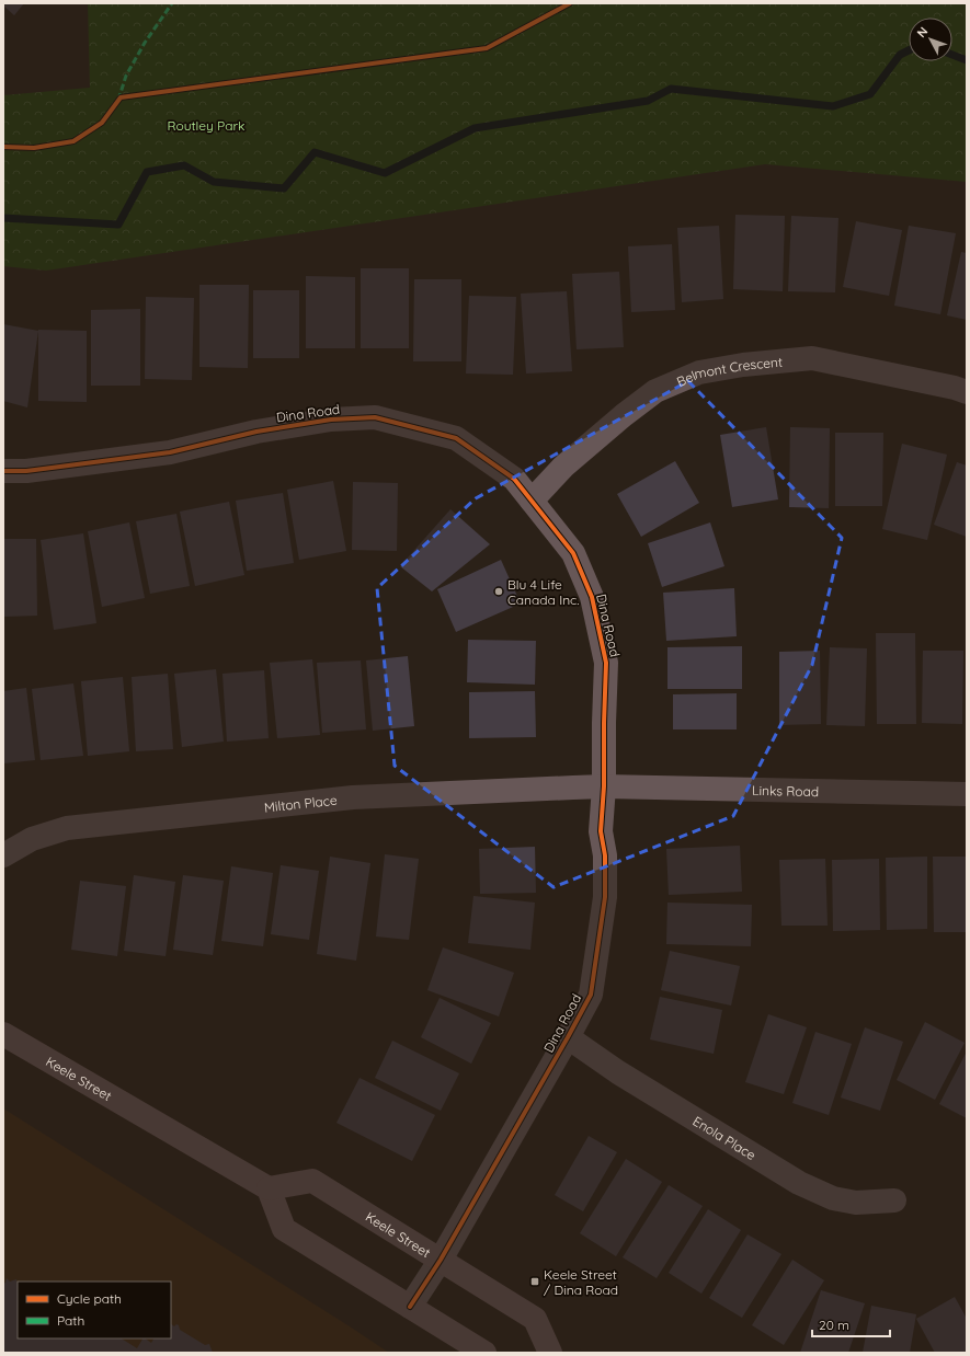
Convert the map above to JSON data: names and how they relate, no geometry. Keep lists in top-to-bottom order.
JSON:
{
  "streets": {
    "main road": ["Keele Street"],
    "street": [
      "Belmont Crescent",
      "Dina Road",
      "Links Road",
      "Milton Place",
      "Enola Place"
    ]
  },
  "crossings": [
    ["Belmont Crescent", "Dina Road"],
    ["Dina Road", "Links Road"],
    ["Dina Road", "Milton Place"],
    ["Dina Road", "Keele Street"],
    ["Dina Road", "Enola Place"],
    ["Links Road", "Milton Place"]
  ],
  "parks": ["Routley Park"],
  "places": {
    "other": ["Blu 4 Life Canada Inc."],
    "transit": ["Keele Street / Dina Road"]
  },
  "legend": ["Cycle path", "Path"],
  "scale_bar": "20 m",
  "north": "top left"
}
